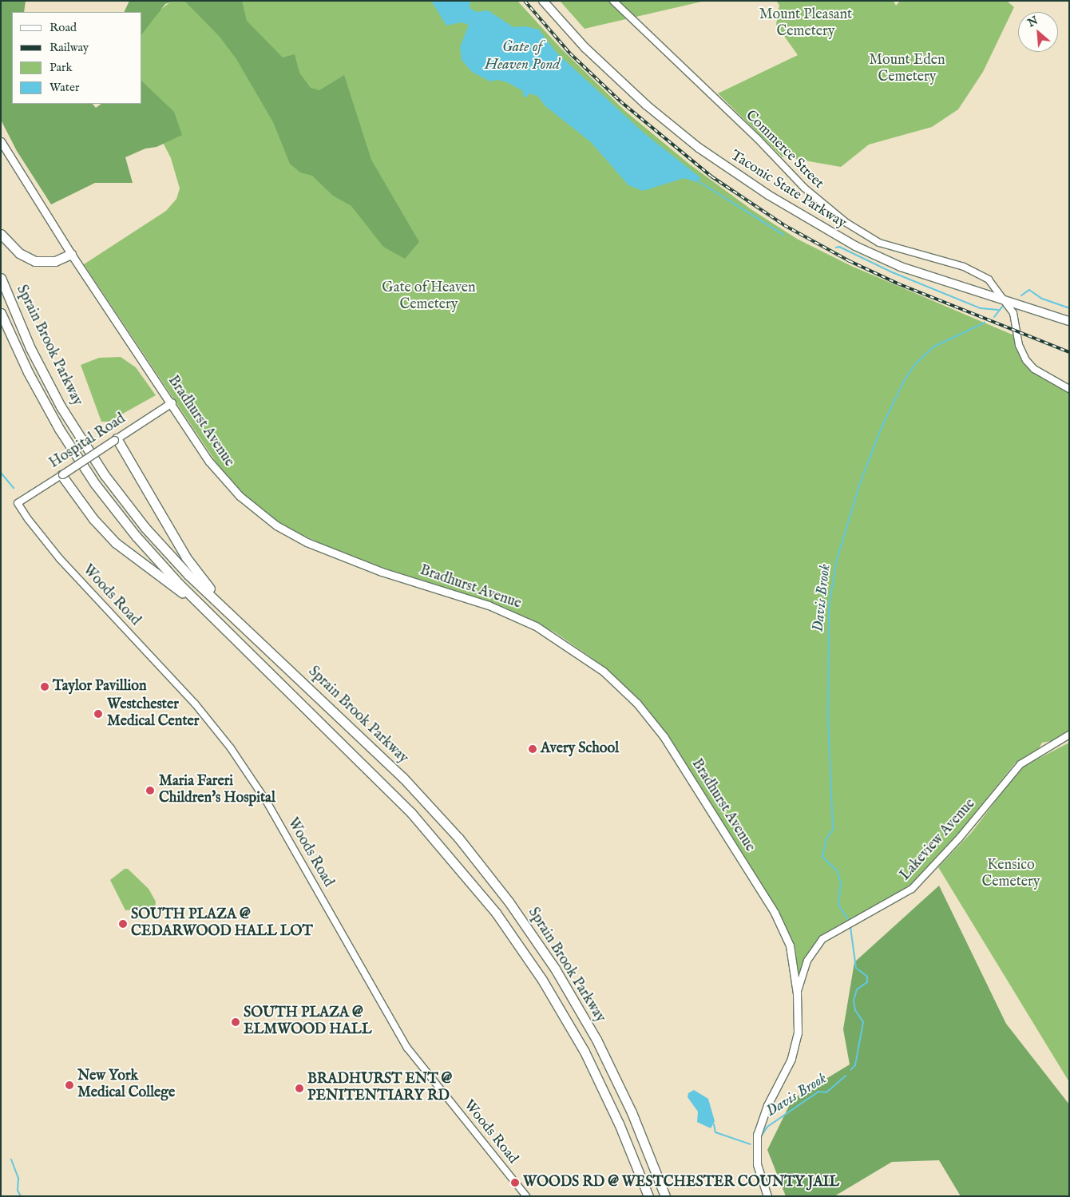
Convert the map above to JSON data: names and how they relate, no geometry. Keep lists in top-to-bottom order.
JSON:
{
  "streets": {
    "highway": ["Taconic State Parkway", "Sprain Brook Parkway"],
    "main road": ["Bradhurst Avenue", "Hospital Road"],
    "street": ["Commerce Street", "Woods Road", "Lakeview Avenue"]
  },
  "crossings": [
    ["Commerce Street", "Taconic State Parkway"],
    ["Bradhurst Avenue", "Hospital Road"],
    ["Bradhurst Avenue", "Lakeview Avenue"],
    ["Hospital Road", "Woods Road"]
  ],
  "water": ["Gate of Heaven Pond", "Davis Brook"],
  "parks": [
    "Mount Pleasant Cemetery",
    "Mount Eden Cemetery",
    "Gate of Heaven Cemetery",
    "Kensico Cemetery"
  ],
  "places": [
    "Taylor Pavillion",
    "Westchester Medical Center",
    "Avery School",
    "Maria Fareri Children's Hospital",
    "SOUTH PLAZA @ CEDARWOOD HALL LOT",
    "SOUTH PLAZA @ ELMWOOD HALL",
    "New York Medical College",
    "BRADHURST ENT @ PENITENTIARY RD",
    "WOODS RD @ WESTCHESTER COUNTY JAIL"
  ],
  "legend": [
    "Road",
    "Railway",
    "Park",
    "Water"
  ],
  "north": "top left"
}
